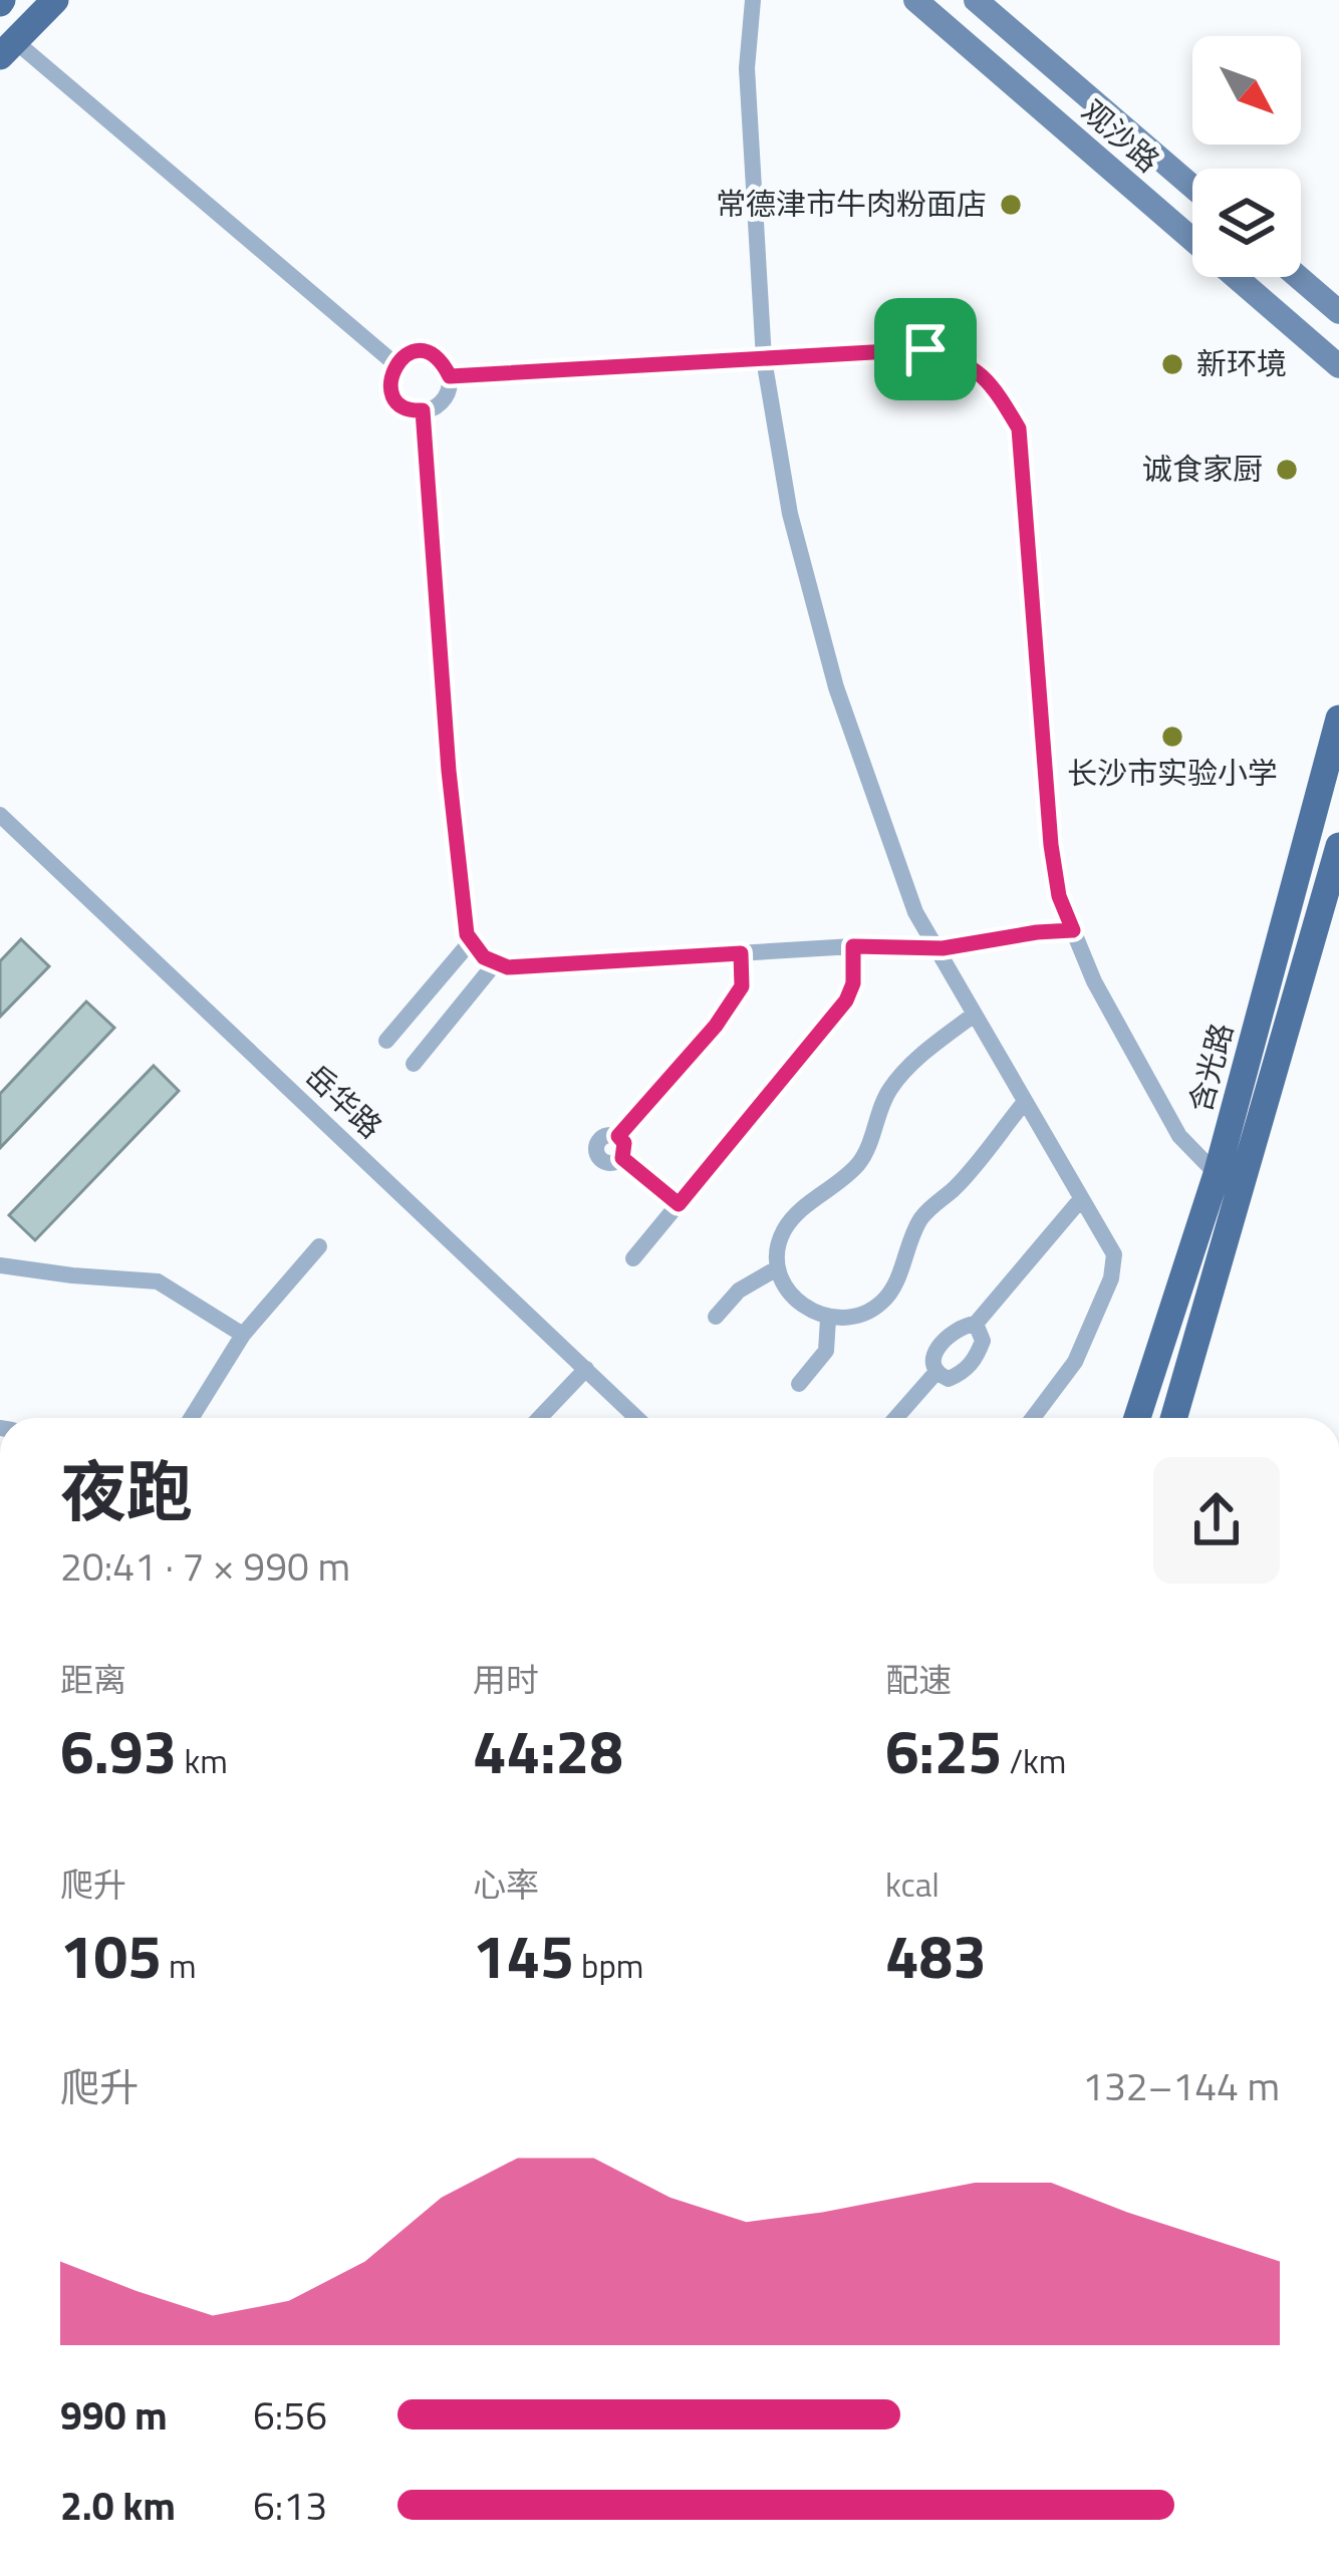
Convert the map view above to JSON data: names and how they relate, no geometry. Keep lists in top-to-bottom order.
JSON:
{
  "streets": {
    "main road": ["观沙路", "含光路"],
    "street": ["岳华路"]
  },
  "places": [
    "常德津市牛肉粉面店",
    "新环境",
    "诚食家厨",
    "长沙市实验小学"
  ],
  "north": "bottom right",
  "page": {
    "heading": ["夜跑", "20:41 · 7 × 990 m"],
    "stats": [
      ["距离", "6.93 km"],
      ["用时", "44:28"],
      ["配速", "6:25 /km"],
      ["爬升", "105 m"],
      ["心率", "145 bpm"],
      ["kcal", "483"]
    ],
    "chart": ["爬升", "132–144 m"],
    "list": [
      {
        "name": "990 m",
        "note": "6:56"
      },
      {
        "name": "2.0 km",
        "note": "6:13"
      }
    ]
  }
}
